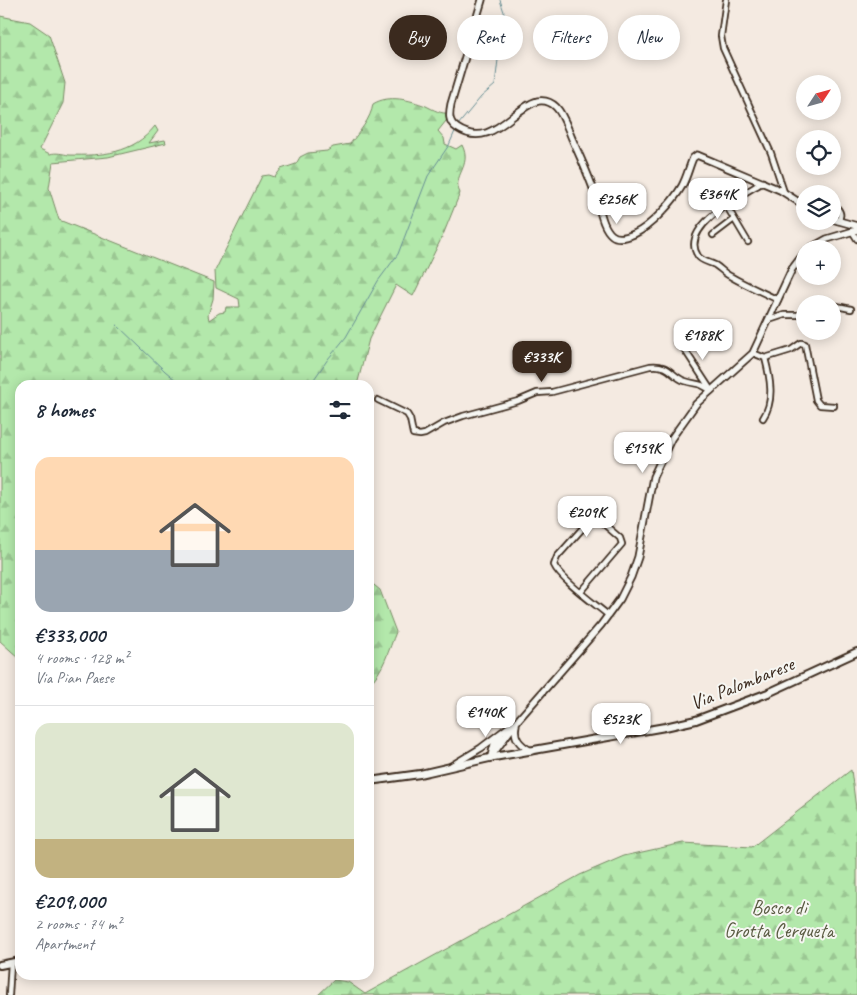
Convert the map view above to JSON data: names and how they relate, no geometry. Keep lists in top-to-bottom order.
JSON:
{
  "streets": {
    "main road": ["Via Palombarese"]
  },
  "parks": ["Bosco di Grotta Cerqueta"],
  "north": "top right",
  "page": {
    "chip": [
      "Buy",
      "Rent",
      "Filters",
      "New"
    ],
    "map_buttons": ["+", "−"],
    "price": [
      "€364K",
      "€256K",
      "€188K",
      "€333K",
      "€159K",
      "€209K",
      "€140K",
      "€523K"
    ],
    "heading": "8 homes",
    "list": [
      {
        "name": "€333,000",
        "note": "4 rooms · 128 m² · Via Pian Paese"
      },
      {
        "name": "€209,000",
        "note": "2 rooms · 74 m² · Apartment"
      }
    ]
  }
}
